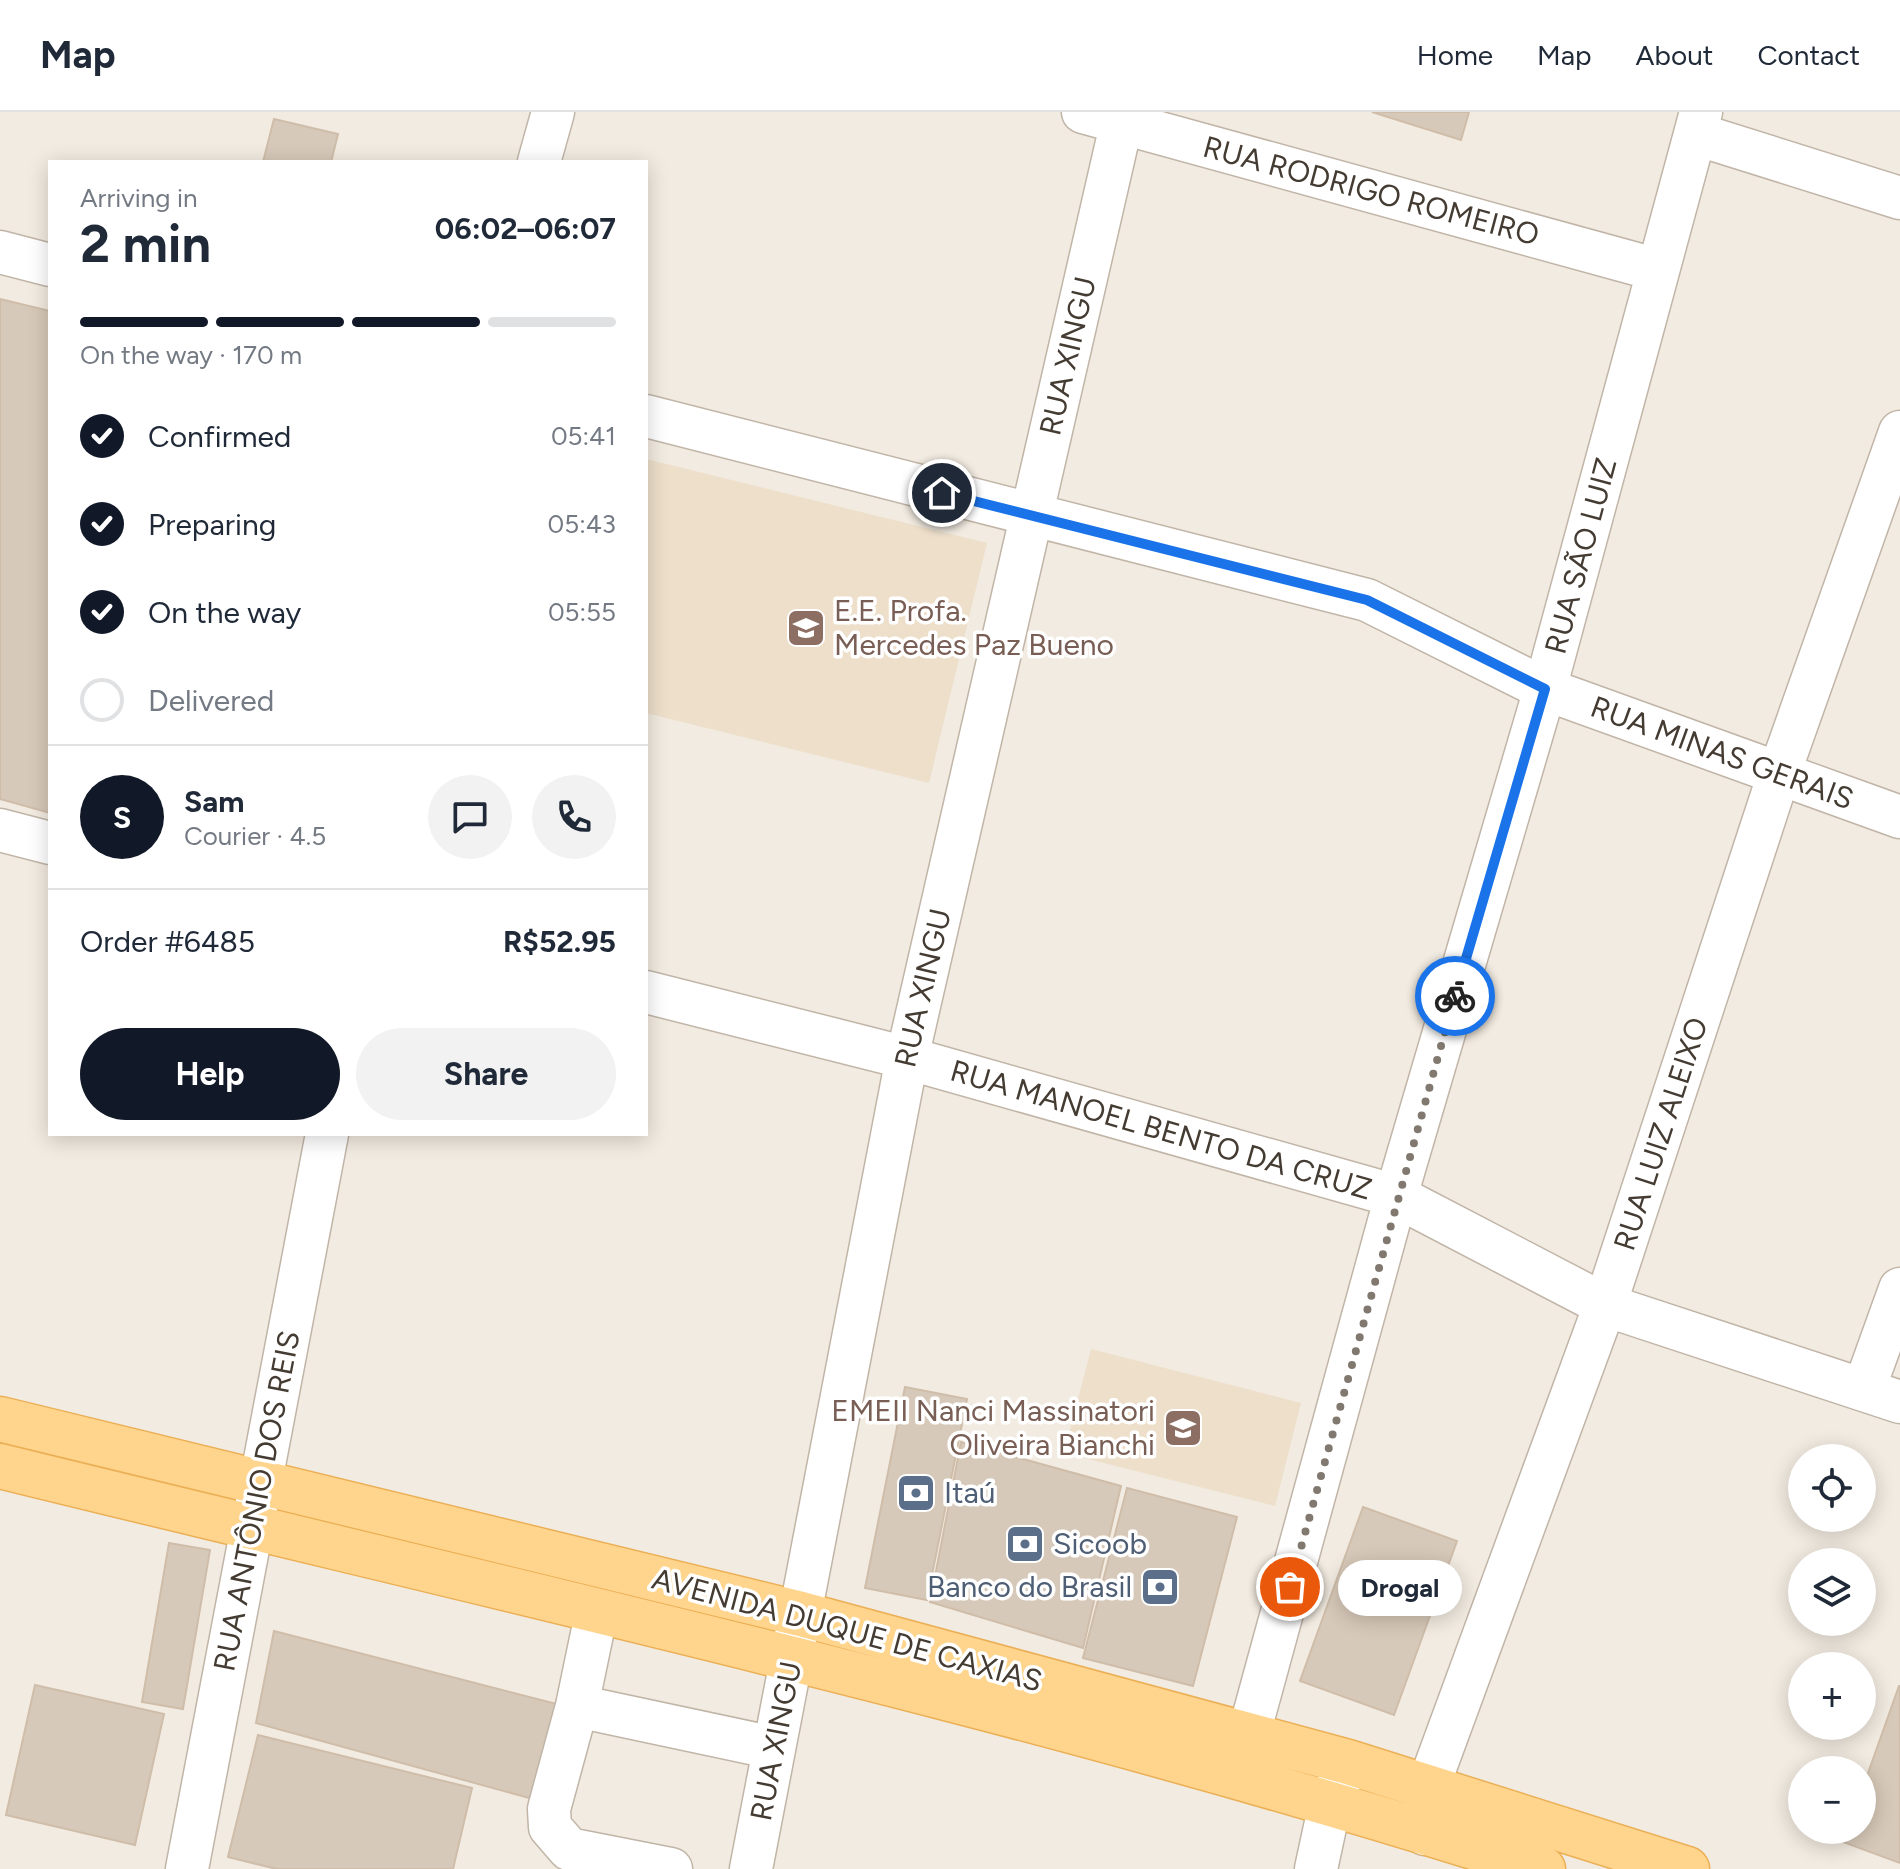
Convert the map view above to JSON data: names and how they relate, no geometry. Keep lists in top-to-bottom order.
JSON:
{
  "streets": {
    "main road": ["AVENIDA DUQUE DE CAXIAS"],
    "street": [
      "RUA RODRIGO ROMEIRO",
      "RUA XINGU",
      "RUA SÃO LUIZ",
      "RUA MINAS GERAIS",
      "RUA MANOEL BENTO DA CRUZ",
      "RUA LUIZ ALEIXO",
      "RUA ANTÔNIO DOS REIS"
    ]
  },
  "crossings": [
    ["RUA RODRIGO ROMEIRO", "RUA XINGU"],
    ["RUA RODRIGO ROMEIRO", "RUA SÃO LUIZ"],
    ["RUA XINGU", "RUA MINAS GERAIS"],
    ["RUA XINGU", "RUA MANOEL BENTO DA CRUZ"],
    ["RUA XINGU", "AVENIDA DUQUE DE CAXIAS"],
    ["RUA SÃO LUIZ", "RUA MINAS GERAIS"],
    ["RUA SÃO LUIZ", "RUA MANOEL BENTO DA CRUZ"],
    ["RUA SÃO LUIZ", "AVENIDA DUQUE DE CAXIAS"],
    ["RUA MINAS GERAIS", "RUA LUIZ ALEIXO"],
    ["RUA MANOEL BENTO DA CRUZ", "RUA LUIZ ALEIXO"],
    ["RUA LUIZ ALEIXO", "AVENIDA DUQUE DE CAXIAS"],
    ["RUA ANTÔNIO DOS REIS", "AVENIDA DUQUE DE CAXIAS"]
  ],
  "places": {
    "school or university": ["E.E. Profa. Mercedes Paz Bueno", "EMEII Nanci Massinatori Oliveira Bianchi"],
    "bank": ["Itaú", "Sicoob", "Banco do Brasil"],
    "other": ["Drogal"]
  },
  "page": {
    "header": "Map",
    "nav": [
      "Home",
      "Map",
      "About",
      "Contact"
    ],
    "heading": ["2 min", "Arriving in", "06:02–06:07"],
    "panel": [
      "Sam",
      "Courier · 4.5",
      "Order #6485",
      "R$52.95"
    ],
    "bar": "On the way · 170 m",
    "list": [
      ["Confirmed", "05:41"],
      ["Preparing", "05:43"],
      ["On the way", "05:55"],
      "Delivered"
    ],
    "round": "S",
    "buttons": ["Help", "Share"],
    "map_buttons": ["+", "−"],
    "bubble": "Drogal"
  }
}
